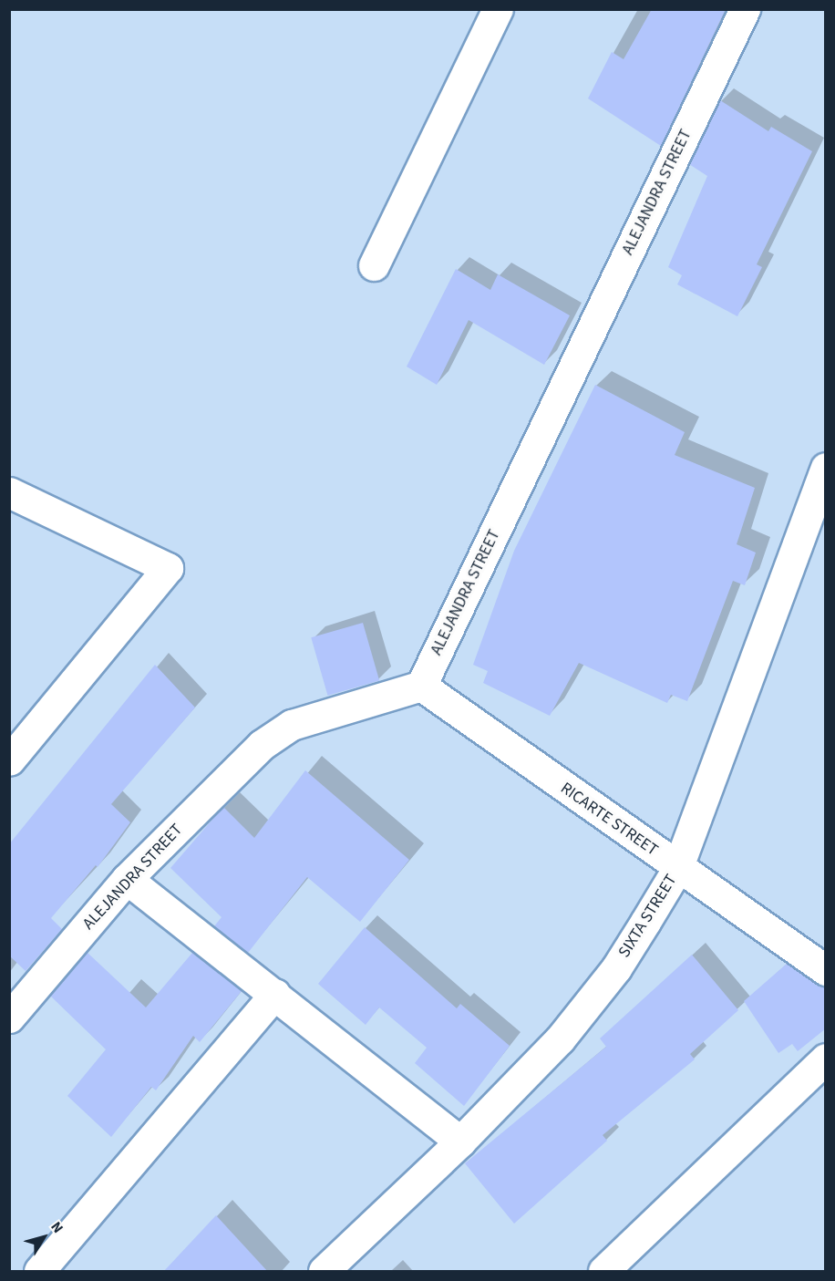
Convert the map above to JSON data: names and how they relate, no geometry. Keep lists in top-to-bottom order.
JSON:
{
  "streets": {
    "street": ["ALEJANDRA STREET", "RICARTE STREET", "SIXTA STREET"]
  },
  "crossings": [
    ["ALEJANDRA STREET", "RICARTE STREET"],
    ["RICARTE STREET", "SIXTA STREET"]
  ],
  "north": "top right"
}
